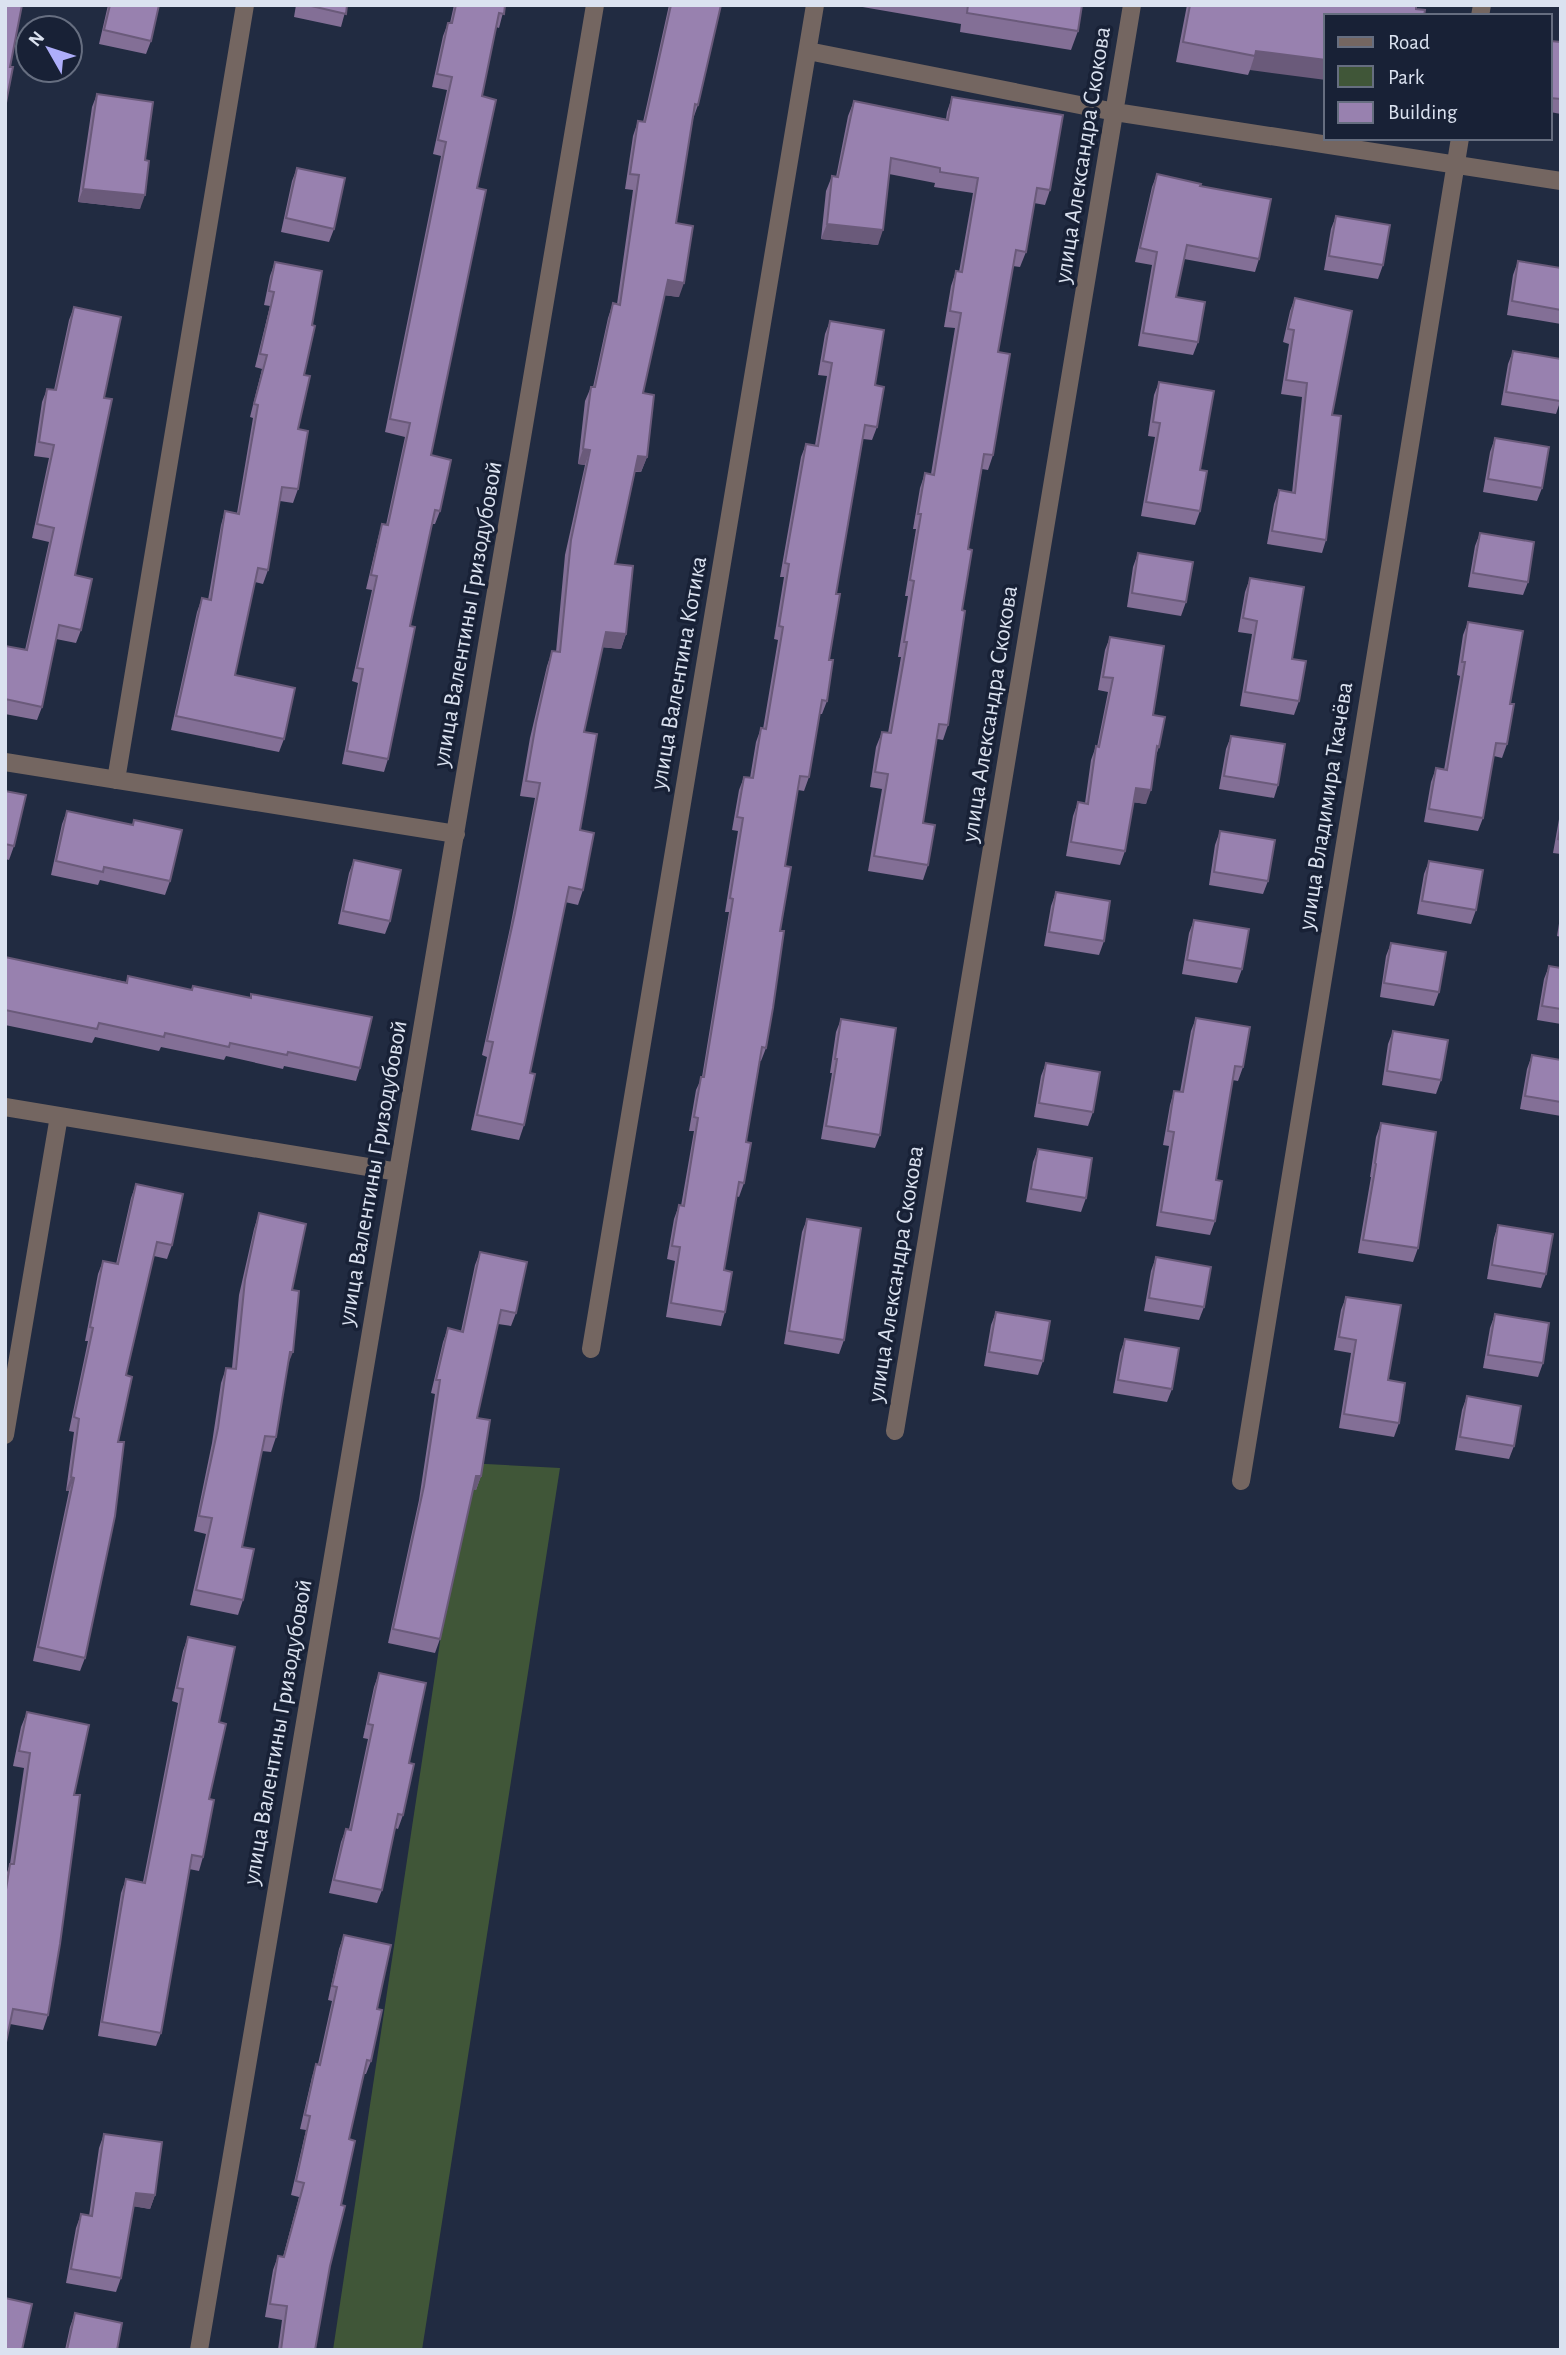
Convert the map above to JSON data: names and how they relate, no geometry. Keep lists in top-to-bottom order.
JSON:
{
  "streets": {
    "street": [
      "улица Александра Скокова",
      "улица Валентины Гризодубовой",
      "улица Валентина Котика",
      "улица Владимира Ткачёва"
    ]
  },
  "legend": ["Road", "Park", "Building"],
  "north": "top left"
}
